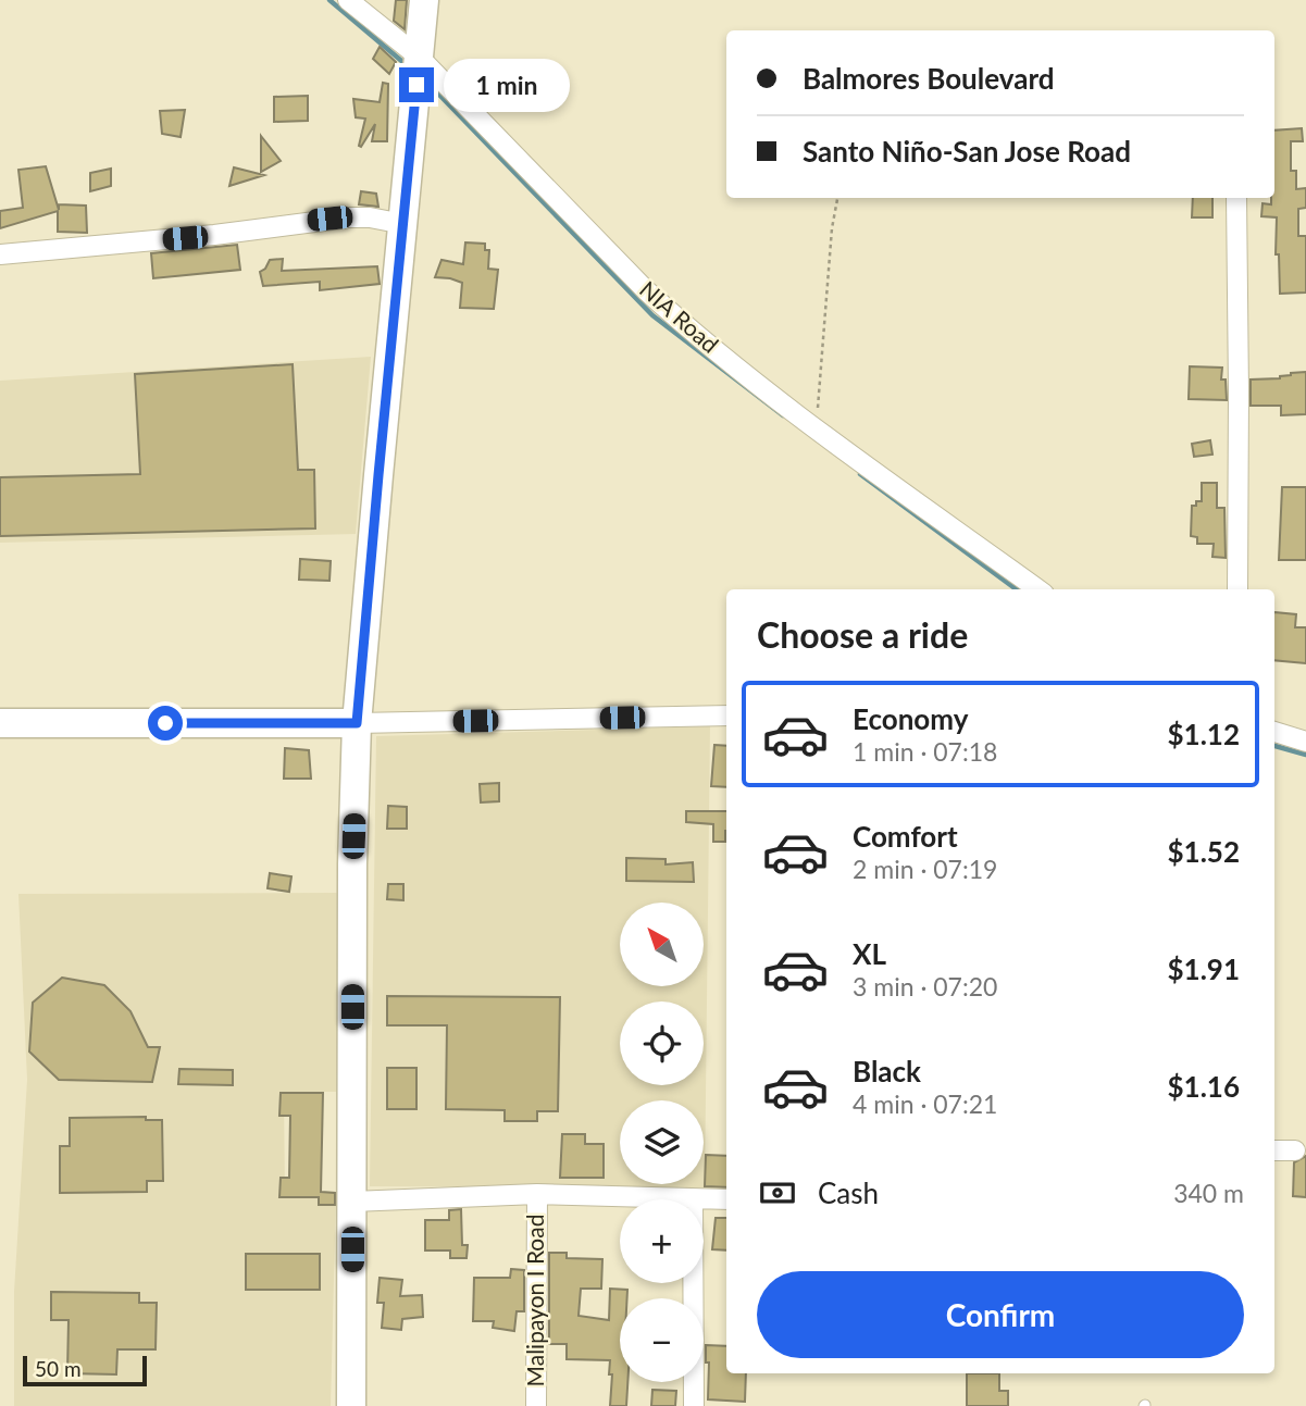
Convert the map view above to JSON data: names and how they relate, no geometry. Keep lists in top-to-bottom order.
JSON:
{
  "streets": {
    "street": ["NIA Road", "Malipayon I Road"]
  },
  "scale_bar": "50 m",
  "north": "top left",
  "page": {
    "banner": ["Balmores Boulevard", "Santo Niño-San Jose Road"],
    "bubble": "1 min",
    "heading": "Choose a ride",
    "list": [
      {
        "name": "Economy",
        "note": "1 min · 07:18",
        "value": "$1.12"
      },
      {
        "name": "Comfort",
        "note": "2 min · 07:19",
        "value": "$1.52"
      },
      {
        "name": "XL",
        "note": "3 min · 07:20",
        "value": "$1.91"
      },
      {
        "name": "Black",
        "note": "4 min · 07:21",
        "value": "$1.16"
      }
    ],
    "map_buttons": ["+", "−"],
    "pay": ["Cash", "340 m"],
    "buttons": "Confirm",
    "scale": "50 m"
  }
}
